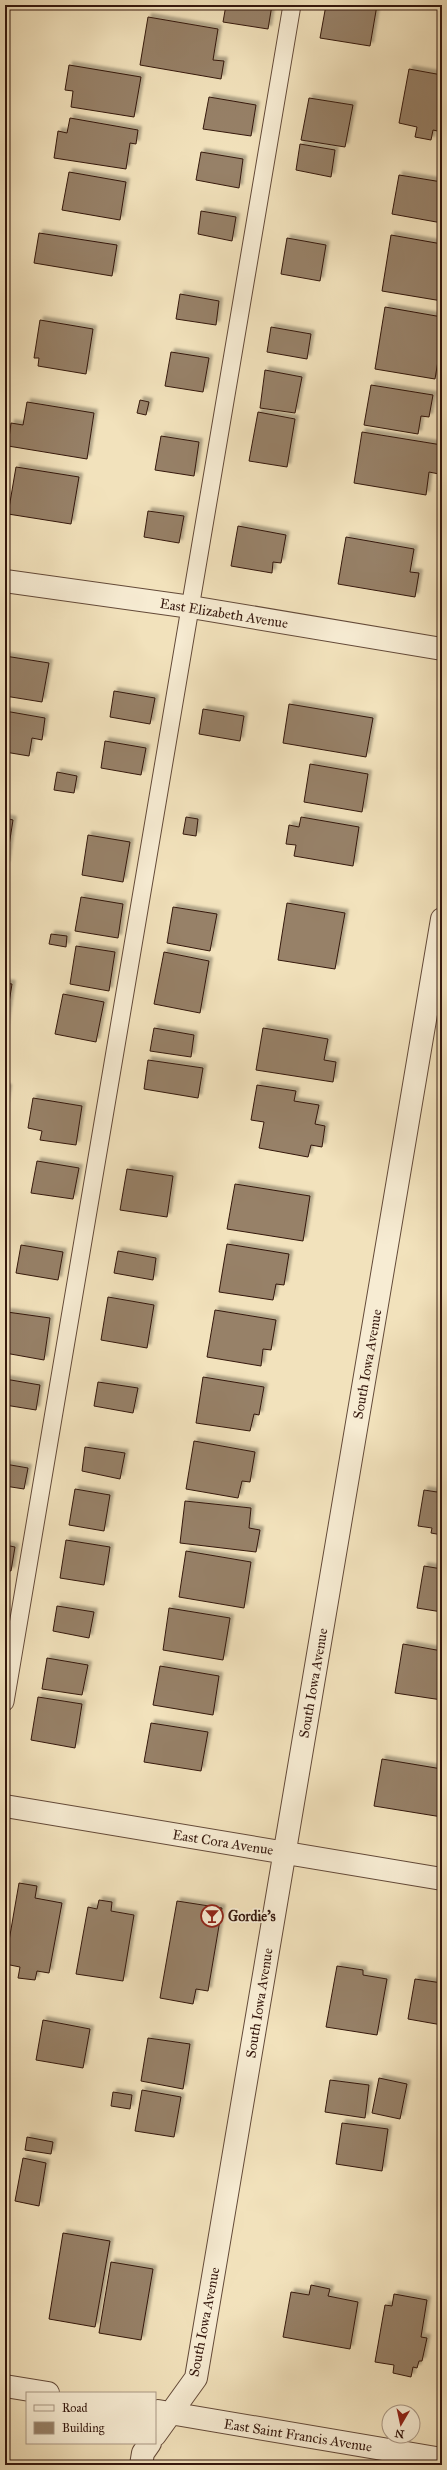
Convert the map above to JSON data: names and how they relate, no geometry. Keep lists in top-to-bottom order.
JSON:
{
  "streets": {
    "street": [
      "East Elizabeth Avenue",
      "South Iowa Avenue",
      "East Cora Avenue",
      "East Saint Francis Avenue"
    ]
  },
  "crossings": [
    ["South Iowa Avenue", "East Cora Avenue"],
    ["South Iowa Avenue", "East Saint Francis Avenue"]
  ],
  "places": {
    "bar": ["Gordie's"]
  },
  "legend": ["Road", "Building"],
  "north": "bottom"
}
